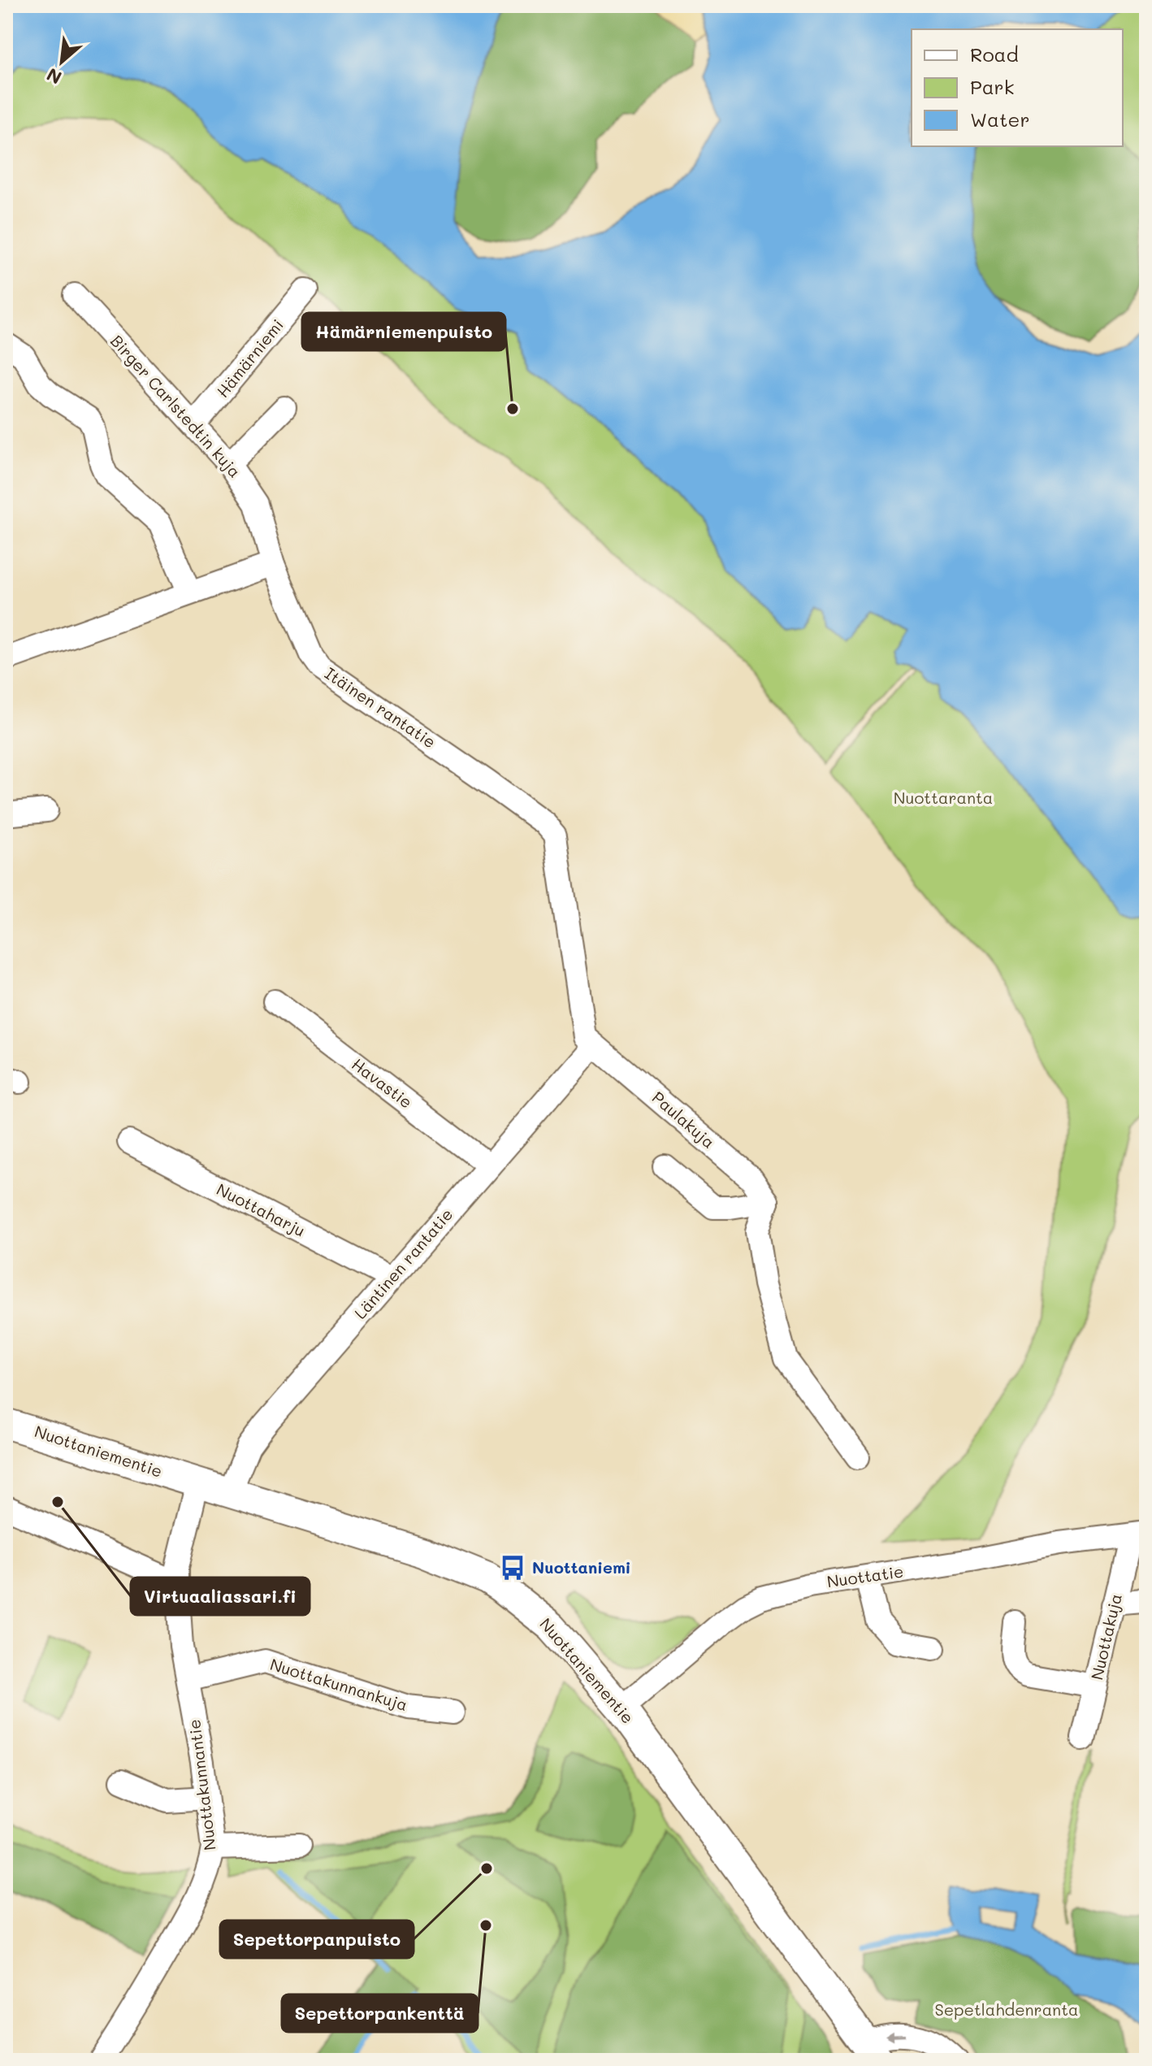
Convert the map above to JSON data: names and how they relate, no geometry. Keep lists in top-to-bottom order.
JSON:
{
  "streets": {
    "main road": ["Nuottaniementie"],
    "street": [
      "Hämärniemi",
      "Birger Carlstedtin kuja",
      "Itäinen rantatie",
      "Havastie",
      "Paulakuja",
      "Nuottaharju",
      "Läntinen rantatie",
      "Nuottatie",
      "Nuottakuja",
      "Nuottakunnankuja",
      "Nuottakunnantie"
    ]
  },
  "crossings": [
    ["Hämärniemi", "Birger Carlstedtin kuja"],
    ["Birger Carlstedtin kuja", "Itäinen rantatie"],
    ["Itäinen rantatie", "Paulakuja"],
    ["Itäinen rantatie", "Läntinen rantatie"],
    ["Havastie", "Läntinen rantatie"],
    ["Paulakuja", "Läntinen rantatie"],
    ["Nuottaharju", "Läntinen rantatie"],
    ["Läntinen rantatie", "Nuottaniementie"],
    ["Nuottaniementie", "Nuottatie"],
    ["Nuottaniementie", "Nuottakunnantie"],
    ["Nuottatie", "Nuottakuja"],
    ["Nuottakunnankuja", "Nuottakunnantie"]
  ],
  "parks": ["Nuottaranta", "Sepetlahdenranta"],
  "places": {
    "other": [
      "Hämärniemenpuisto",
      "Virtuaaliassari.fi",
      "Sepettorpanpuisto",
      "Sepettorpankenttä"
    ],
    "bus stop": ["Nuottaniemi"]
  },
  "legend": ["Road", "Park", "Water"],
  "north": "bottom left"
}
